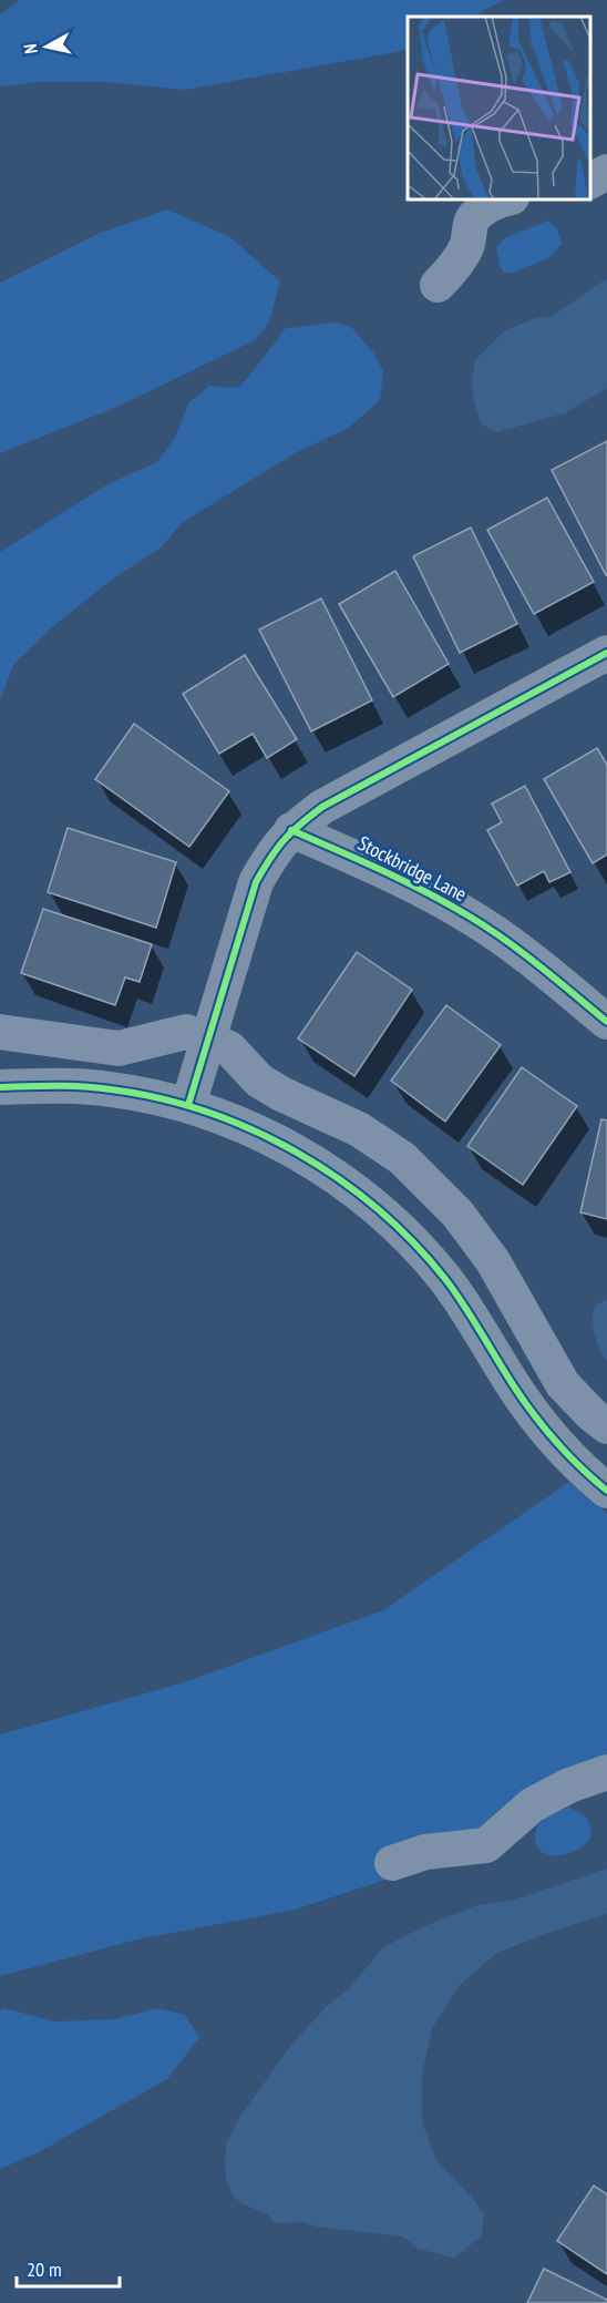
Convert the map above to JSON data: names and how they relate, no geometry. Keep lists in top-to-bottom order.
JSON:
{
  "streets": {
    "street": ["Stockbridge Lane"]
  },
  "scale_bar": "20 m",
  "north": "left"
}
